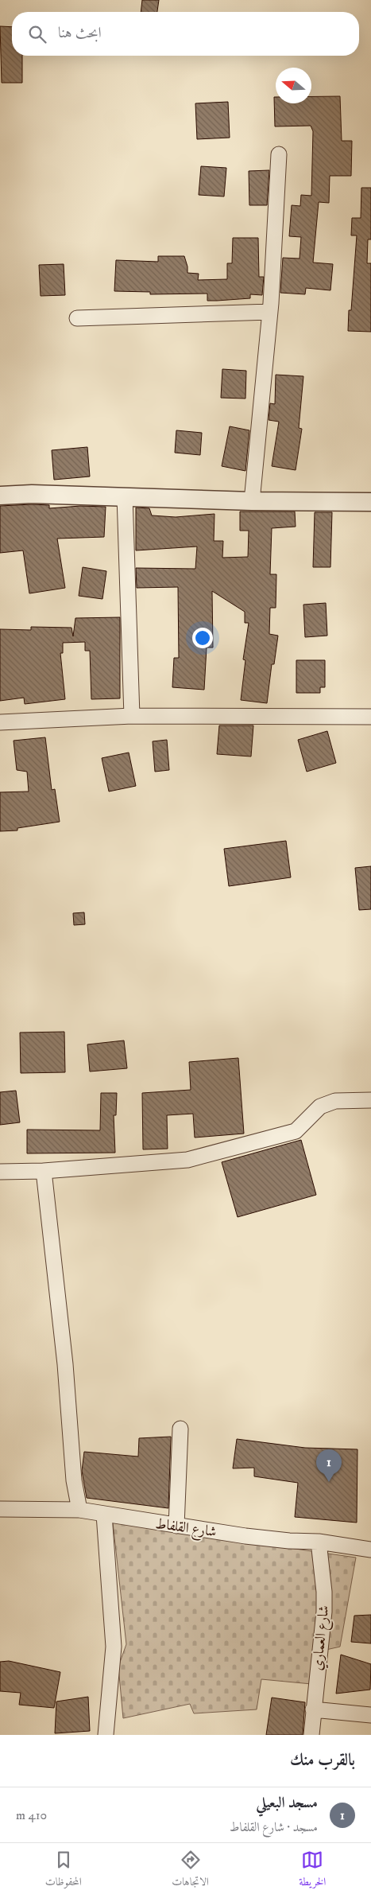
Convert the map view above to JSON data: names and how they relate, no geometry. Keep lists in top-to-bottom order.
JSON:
{
  "streets": {
    "street": ["شارع القلفاط", "شارع العماري"]
  },
  "crossings": [
    ["شارع القلفاط", "شارع العماري"]
  ],
  "north": "left",
  "page": {
    "search": "ابحث هنا",
    "pins": "1",
    "heading": "بالقرب منك",
    "list": [
      {
        "mark": "1",
        "name": "مسجد البعيلي",
        "note": "مسجد · شارع القلفاط",
        "value": "410 m"
      }
    ],
    "nav": ["الخريطة", "الاتجاهات", "المحفوظات"]
  }
}
